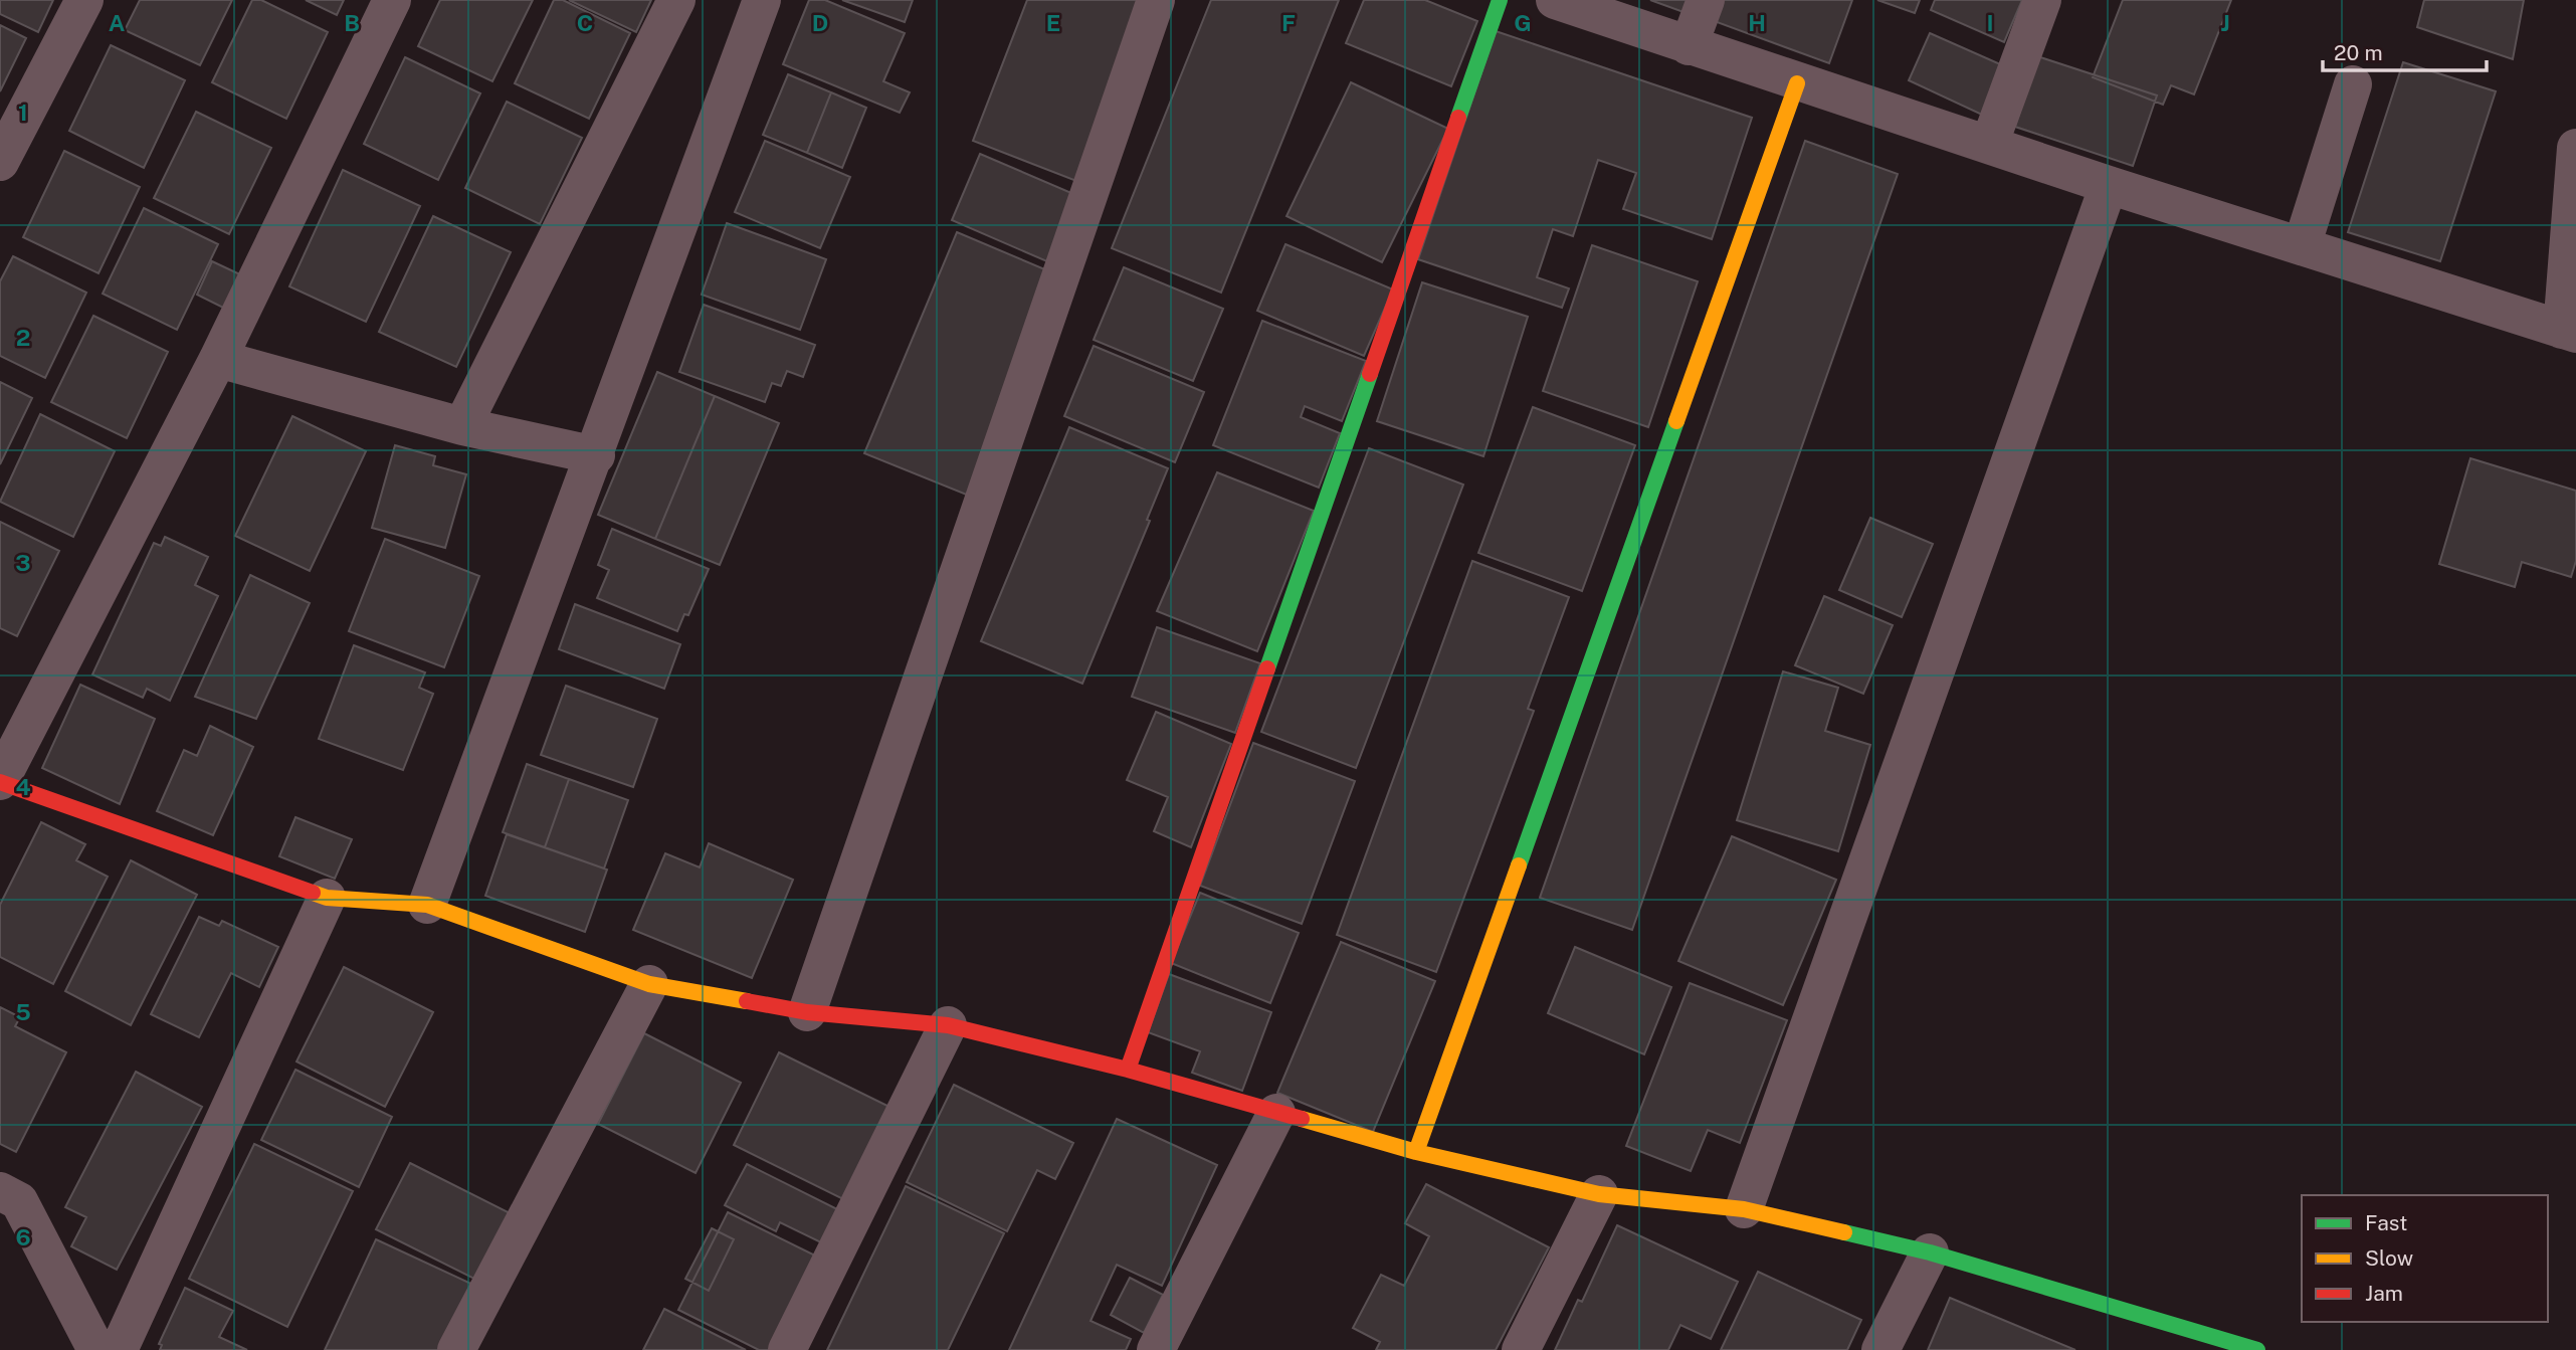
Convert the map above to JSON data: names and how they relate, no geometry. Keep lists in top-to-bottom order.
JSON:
{
  "legend": ["Fast", "Slow", "Jam"],
  "scale_bar": "20 m",
  "grid": {
    "columns": [
      "A",
      "B",
      "C",
      "D",
      "E",
      "F",
      "G",
      "H",
      "I",
      "J"
    ],
    "rows": [
      "1",
      "2",
      "3",
      "4",
      "5",
      "6"
    ]
  }
}
